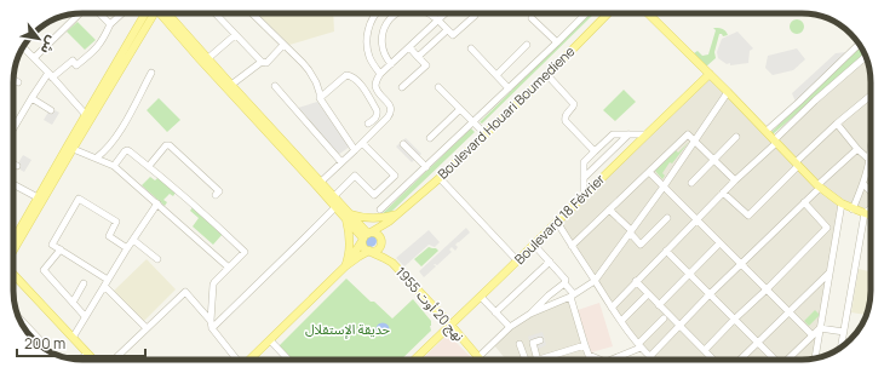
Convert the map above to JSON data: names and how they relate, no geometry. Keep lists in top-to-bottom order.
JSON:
{
  "streets": {
    "main road": ["Boulevard Houari Boumediene", "Boulevard 18 Février", "نهج 20 أوت 1955"]
  },
  "crossings": [
    ["Boulevard Houari Boumediene", "نهج 20 أوت 1955"],
    ["Boulevard 18 Février", "نهج 20 أوت 1955"]
  ],
  "parks": ["حديقة الإستقلال"],
  "scale_bar": "200 m",
  "north": "bottom right"
}
